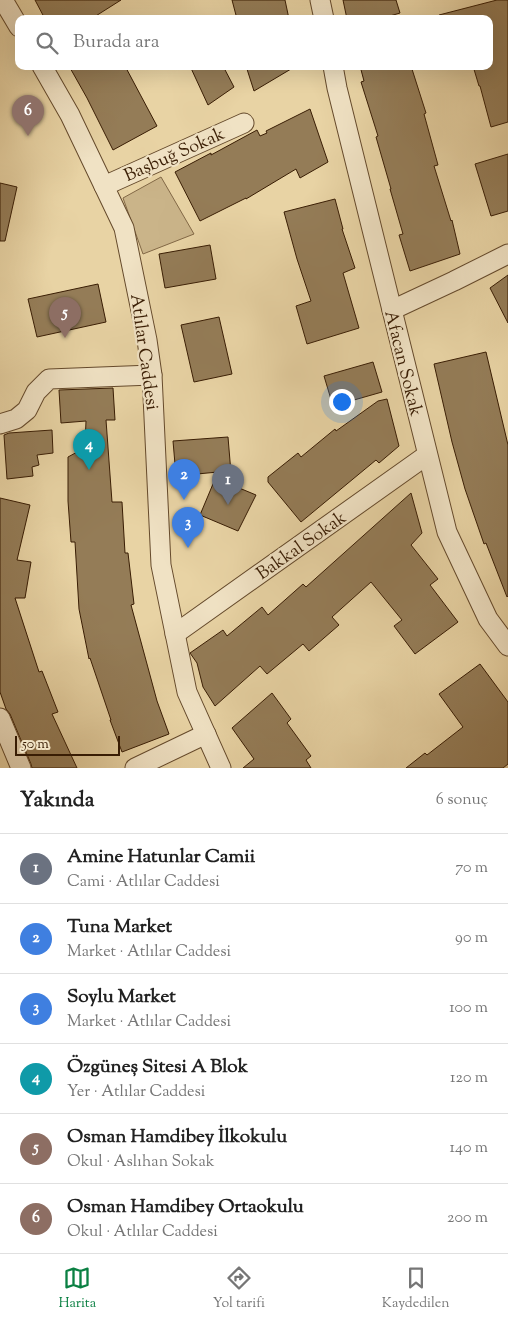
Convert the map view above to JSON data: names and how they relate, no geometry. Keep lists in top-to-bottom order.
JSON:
{
  "streets": {
    "street": [
      "Başbuğ Sokak",
      "Atlılar Caddesi",
      "Afacan Sokak",
      "Bakkal Sokak"
    ]
  },
  "crossings": [
    ["Başbuğ Sokak", "Atlılar Caddesi"],
    ["Atlılar Caddesi", "Bakkal Sokak"],
    ["Afacan Sokak", "Bakkal Sokak"]
  ],
  "scale_bar": "50 m",
  "page": {
    "search": "Burada ara",
    "pins": [
      "6",
      "5",
      "4",
      "2",
      "1",
      "3"
    ],
    "scale": "50 m",
    "heading": ["Yakında", "6 sonuç"],
    "list": [
      {
        "mark": "1",
        "name": "Amine Hatunlar Camii",
        "note": "Cami · Atlılar Caddesi",
        "value": "70 m"
      },
      {
        "mark": "2",
        "name": "Tuna Market",
        "note": "Market · Atlılar Caddesi",
        "value": "90 m"
      },
      {
        "mark": "3",
        "name": "Soylu Market",
        "note": "Market · Atlılar Caddesi",
        "value": "100 m"
      },
      {
        "mark": "4",
        "name": "Özgüneş Sitesi A Blok",
        "note": "Yer · Atlılar Caddesi",
        "value": "120 m"
      },
      {
        "mark": "5",
        "name": "Osman Hamdibey İlkokulu",
        "note": "Okul · Aslıhan Sokak",
        "value": "140 m"
      },
      {
        "mark": "6",
        "name": "Osman Hamdibey Ortaokulu",
        "note": "Okul · Atlılar Caddesi",
        "value": "200 m"
      }
    ],
    "nav": ["Harita", "Yol tarifi", "Kaydedilen"]
  }
}
